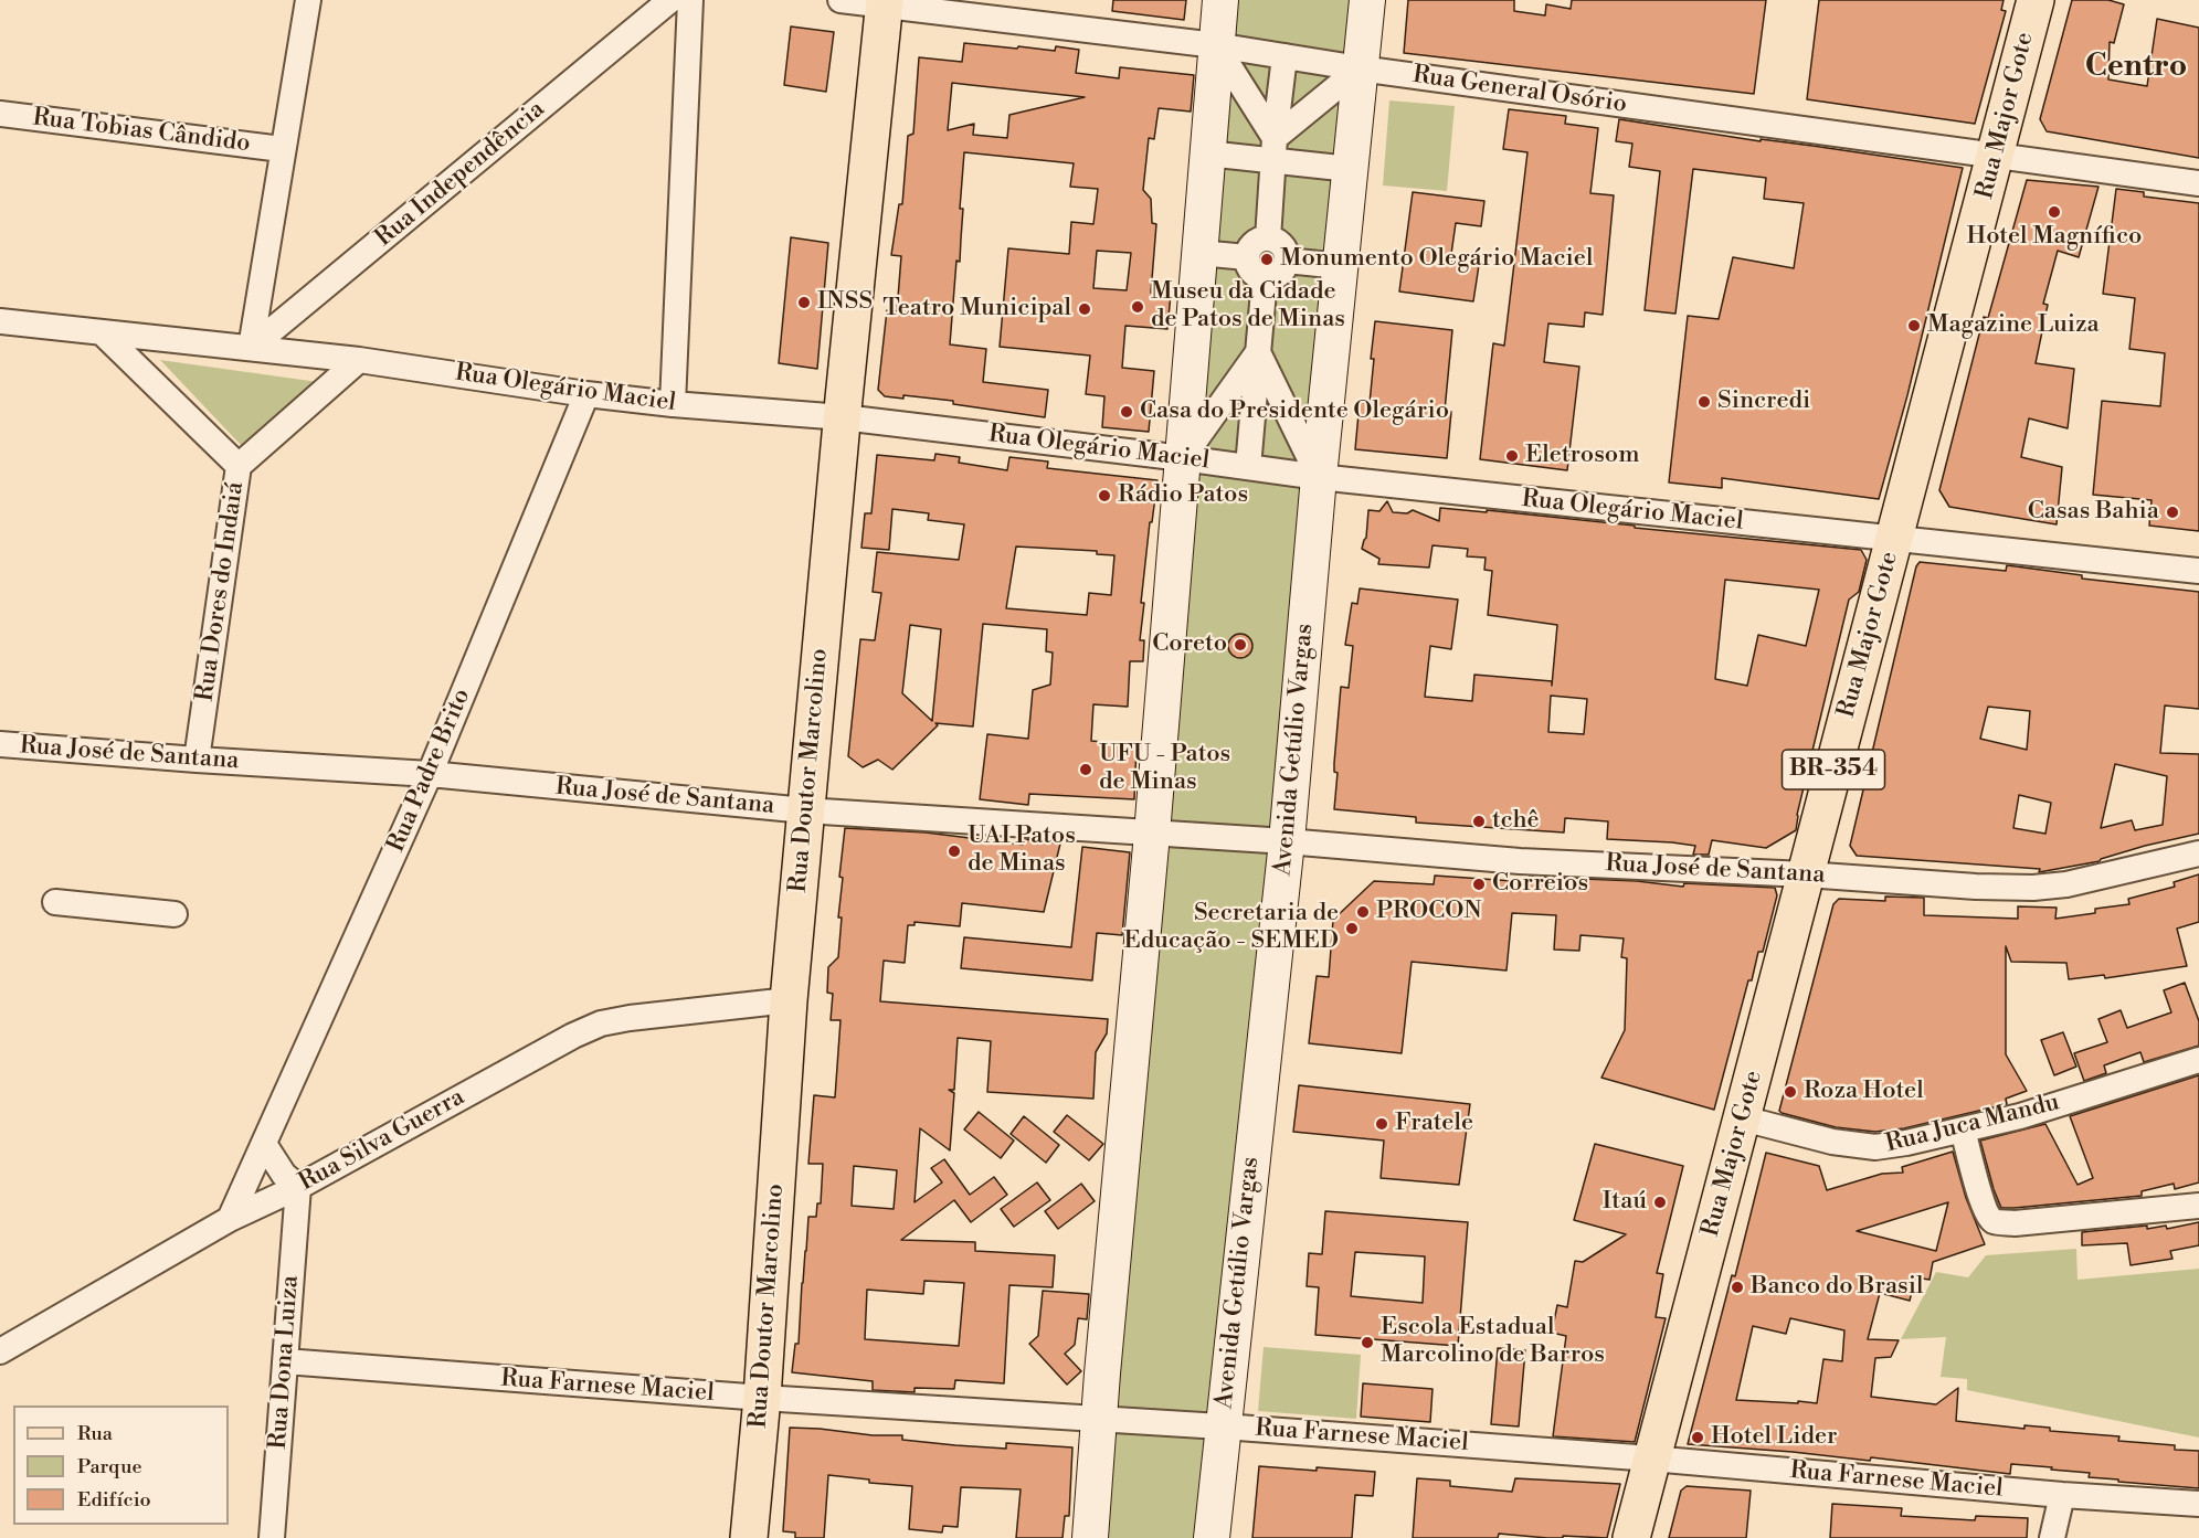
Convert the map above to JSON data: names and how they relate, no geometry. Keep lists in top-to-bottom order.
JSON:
{
  "streets": {
    "main road": ["Rua Major Gote", "BR-354", "Rua Doutor Marcolino"],
    "street": [
      "Rua General Osório",
      "Rua Tobias Cândido",
      "Rua Independência",
      "Rua Olegário Maciel",
      "Rua Dores do Indaiá",
      "Avenida Getúlio Vargas",
      "Rua José de Santana",
      "Rua Padre Brito",
      "Rua Juca Mandu",
      "Rua Silva Guerra",
      "Rua Dona Luiza",
      "Rua Farnese Maciel"
    ]
  },
  "crossings": [
    ["Rua General Osório", "Rua Major Gote"],
    ["Rua General Osório", "Avenida Getúlio Vargas"],
    ["Rua General Osório", "Rua Doutor Marcolino"],
    ["Rua Major Gote", "Rua Olegário Maciel"],
    ["Rua Major Gote", "Rua José de Santana"],
    ["Rua Major Gote", "Rua Juca Mandu"],
    ["Rua Major Gote", "Rua Farnese Maciel"],
    ["Rua Independência", "Rua Olegário Maciel"],
    ["Rua Olegário Maciel", "Rua Dores do Indaiá"],
    ["Rua Olegário Maciel", "Avenida Getúlio Vargas"],
    ["Rua Olegário Maciel", "Rua Padre Brito"],
    ["Rua Olegário Maciel", "Rua Doutor Marcolino"],
    ["Rua Dores do Indaiá", "Rua José de Santana"],
    ["Avenida Getúlio Vargas", "Rua José de Santana"],
    ["Avenida Getúlio Vargas", "Rua Farnese Maciel"],
    ["Rua José de Santana", "Rua Padre Brito"],
    ["Rua José de Santana", "Rua Doutor Marcolino"],
    ["Rua Padre Brito", "Rua Silva Guerra"],
    ["Rua Doutor Marcolino", "Rua Silva Guerra"],
    ["Rua Doutor Marcolino", "Rua Farnese Maciel"],
    ["Rua Silva Guerra", "Rua Dona Luiza"],
    ["Rua Dona Luiza", "Rua Farnese Maciel"]
  ],
  "districts": ["Centro"],
  "places": [
    "Hotel Magnífico",
    "Monumento Olegário Maciel",
    "INSS",
    "Museu da Cidade de Patos de Minas",
    "Teatro Municipal",
    "Magazine Luiza",
    "Sincredi",
    "Casa do Presidente Olegário",
    "Eletrosom",
    "Rádio Patos",
    "Casas Bahia",
    "Coreto",
    "UFU - Patos de Minas",
    "tchê",
    "UAI Patos de Minas",
    "Correios",
    "PROCON",
    "Secretaria de Educação - SEMED",
    "Roza Hotel",
    "Fratele",
    "Itaú",
    "Banco do Brasil",
    "Escola Estadual Marcolino de Barros",
    "Hotel Lider"
  ],
  "legend": ["Rua", "Parque", "Edifício"]
}
